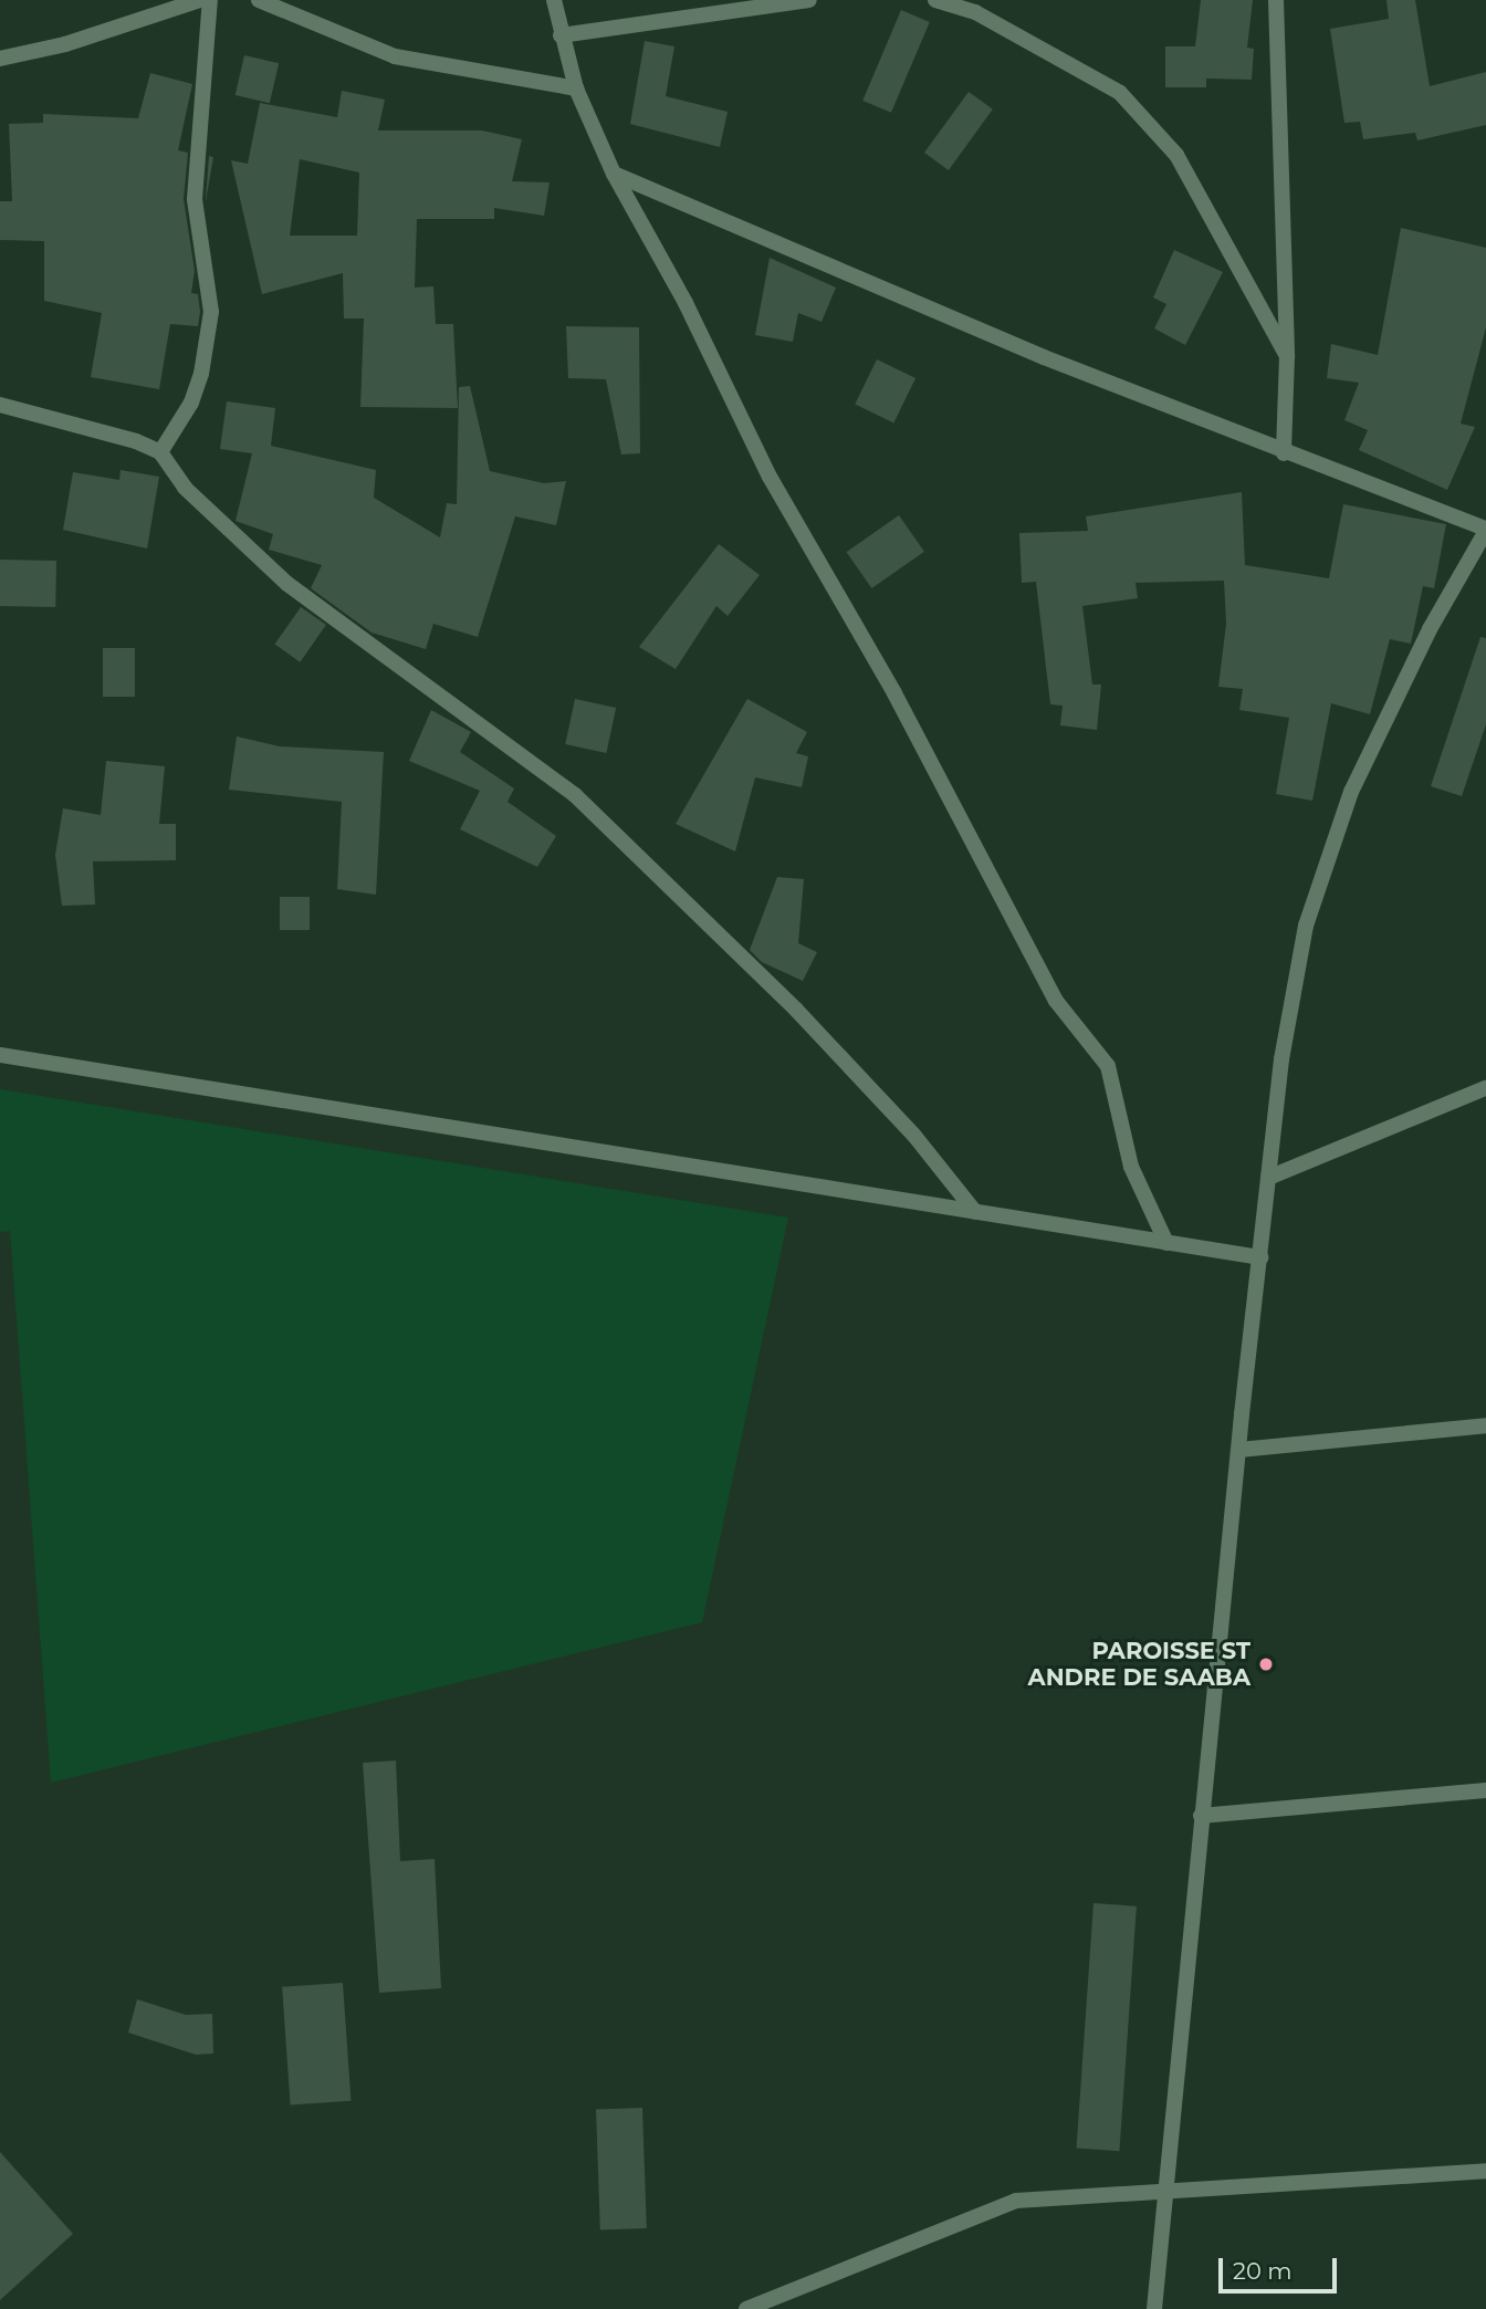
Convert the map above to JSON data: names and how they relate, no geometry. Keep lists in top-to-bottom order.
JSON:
{
  "places": ["PAROISSE ST ANDRE DE SAABA"],
  "scale_bar": "20 m"
}
